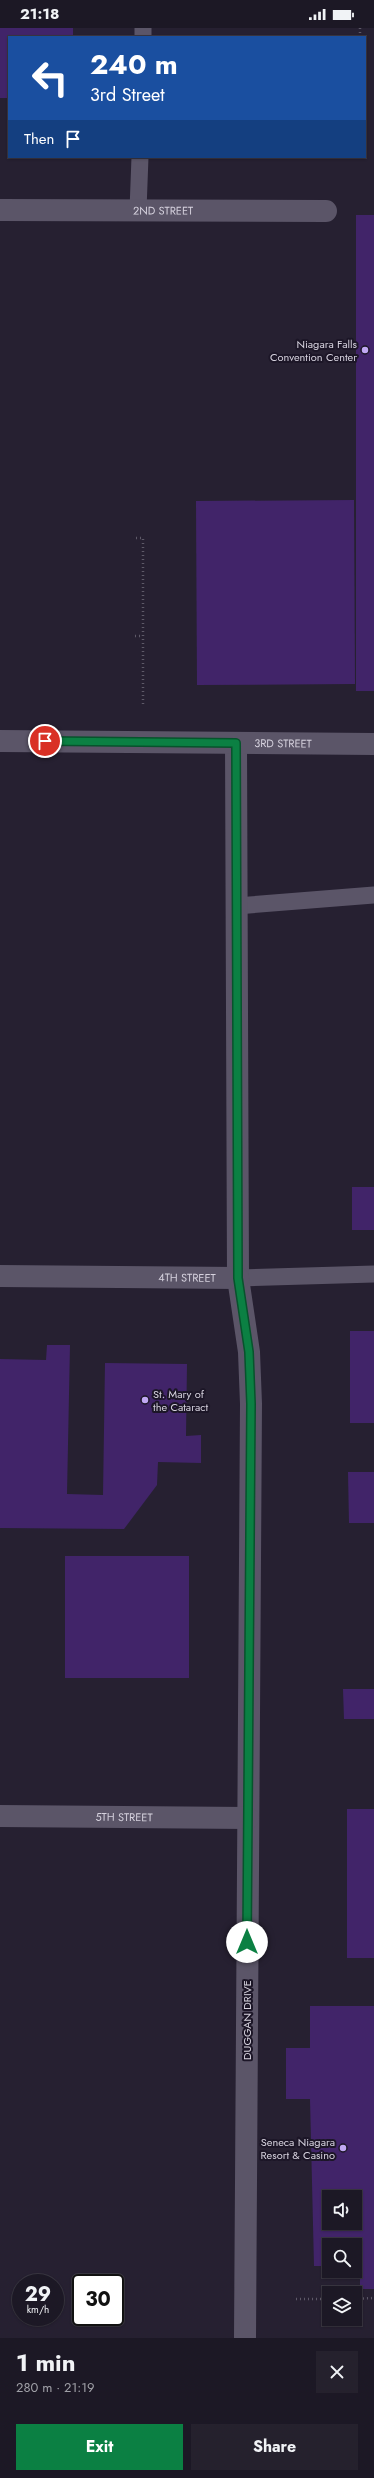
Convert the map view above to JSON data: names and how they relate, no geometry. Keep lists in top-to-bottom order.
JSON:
{
  "streets": {
    "street": [
      "2ND STREET",
      "3RD STREET",
      "4TH STREET",
      "5TH STREET",
      "DUGGAN DRIVE"
    ]
  },
  "crossings": [
    ["3RD STREET", "DUGGAN DRIVE"],
    ["4TH STREET", "DUGGAN DRIVE"],
    ["5TH STREET", "DUGGAN DRIVE"]
  ],
  "places": ["Niagara Falls Convention Center", "St. Mary of the Cataract", "Seneca Niagara Resort & Casino"],
  "page": {
    "status": "21:18",
    "turn": ["240 m", "3rd Street"],
    "then": "Then",
    "speed": "29 km/h",
    "limit": "30",
    "heading": ["1 min", "280 m · 21:19"],
    "buttons": ["Exit", "Share"]
  }
}
